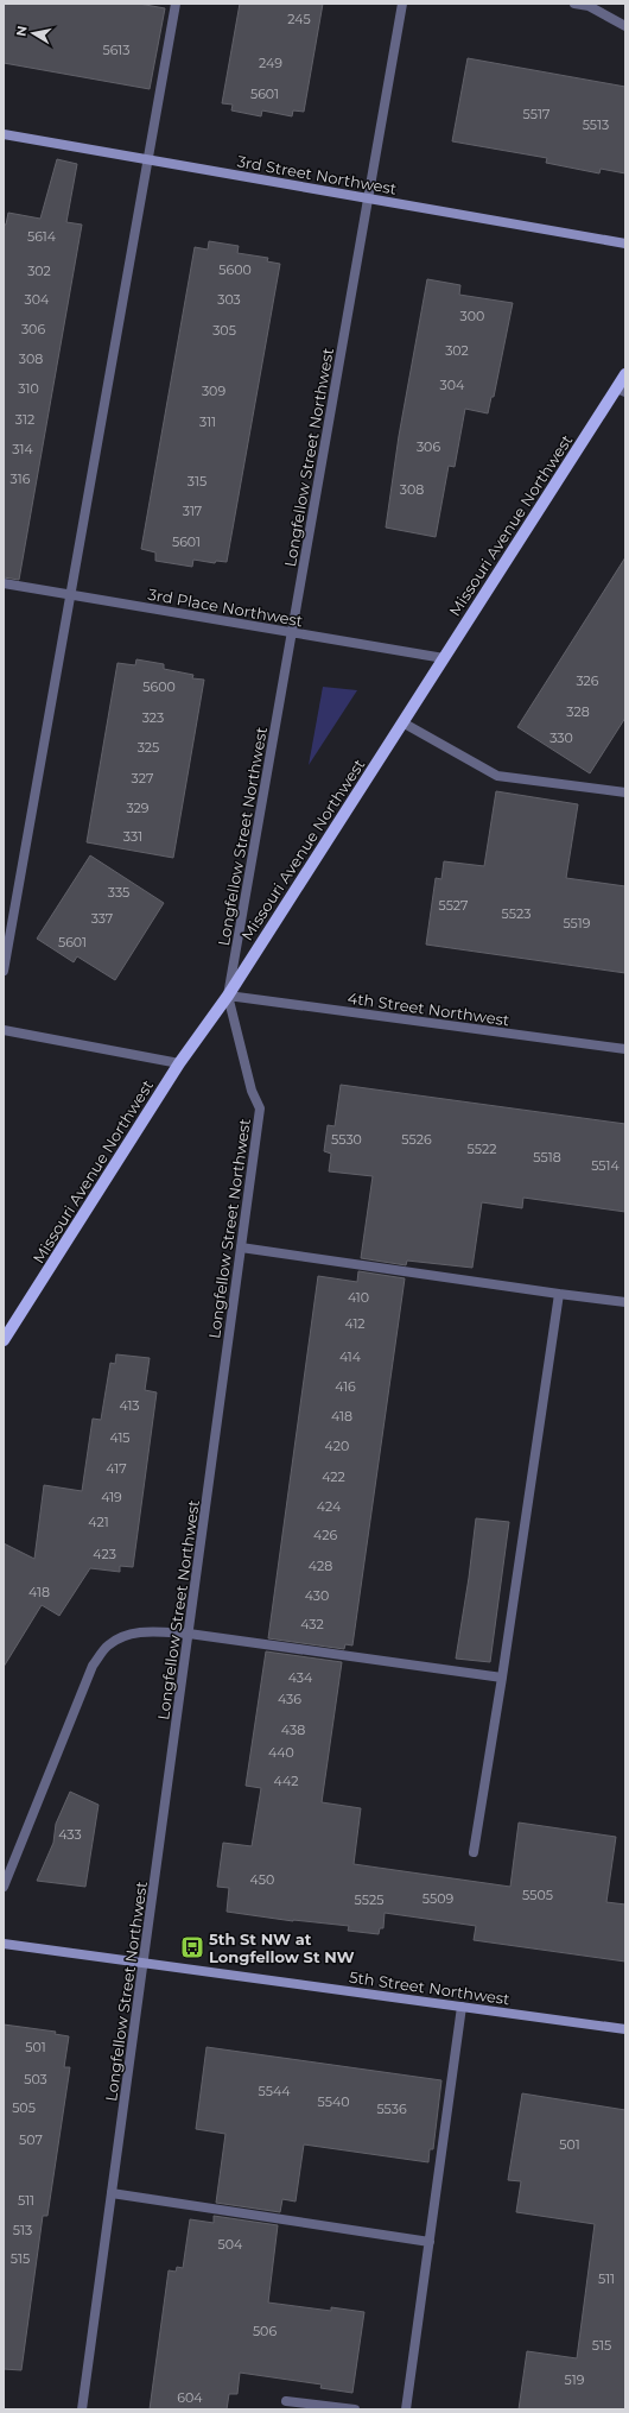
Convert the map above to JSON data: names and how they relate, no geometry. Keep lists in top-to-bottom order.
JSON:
{
  "streets": {
    "main road": ["Missouri Avenue Northwest"],
    "street": [
      "3rd Street Northwest",
      "Longfellow Street Northwest",
      "3rd Place Northwest",
      "4th Street Northwest",
      "5th Street Northwest"
    ]
  },
  "crossings": [
    ["3rd Street Northwest", "Longfellow Street Northwest"],
    ["Longfellow Street Northwest", "Missouri Avenue Northwest"],
    ["Longfellow Street Northwest", "3rd Place Northwest"],
    ["Longfellow Street Northwest", "4th Street Northwest"],
    ["Longfellow Street Northwest", "5th Street Northwest"],
    ["Missouri Avenue Northwest", "3rd Place Northwest"],
    ["Missouri Avenue Northwest", "4th Street Northwest"]
  ],
  "places": {
    "bus stop": ["5th St NW at Longfellow St NW"]
  },
  "house_numbers": [
    "245",
    "5613",
    "249",
    "5601",
    "5517",
    "5513",
    "5614",
    "5600",
    "302",
    "304",
    "303",
    "300",
    "306",
    "305",
    "302",
    "308",
    "304",
    "310",
    "309",
    "312",
    "311",
    "306",
    "314",
    "316",
    "315",
    "308",
    "317",
    "5601",
    "326",
    "5600",
    "328",
    "323",
    "330",
    "325",
    "327",
    "329",
    "331",
    "335",
    "5527",
    "5523",
    "337",
    "5519",
    "5601",
    "5530",
    "5526",
    "5522",
    "5518",
    "5514",
    "410",
    "412",
    "414",
    "416",
    "413",
    "418",
    "415",
    "420",
    "417",
    "422",
    "419",
    "424",
    "421",
    "426",
    "423",
    "428",
    "418",
    "430",
    "432",
    "434",
    "436",
    "438",
    "440",
    "442",
    "433",
    "450",
    "5505",
    "5509",
    "5525",
    "501",
    "503",
    "5544",
    "5540",
    "505",
    "5536",
    "507",
    "501",
    "511",
    "513",
    "504",
    "515",
    "511",
    "506",
    "515",
    "519",
    "604"
  ],
  "north": "left"
}
